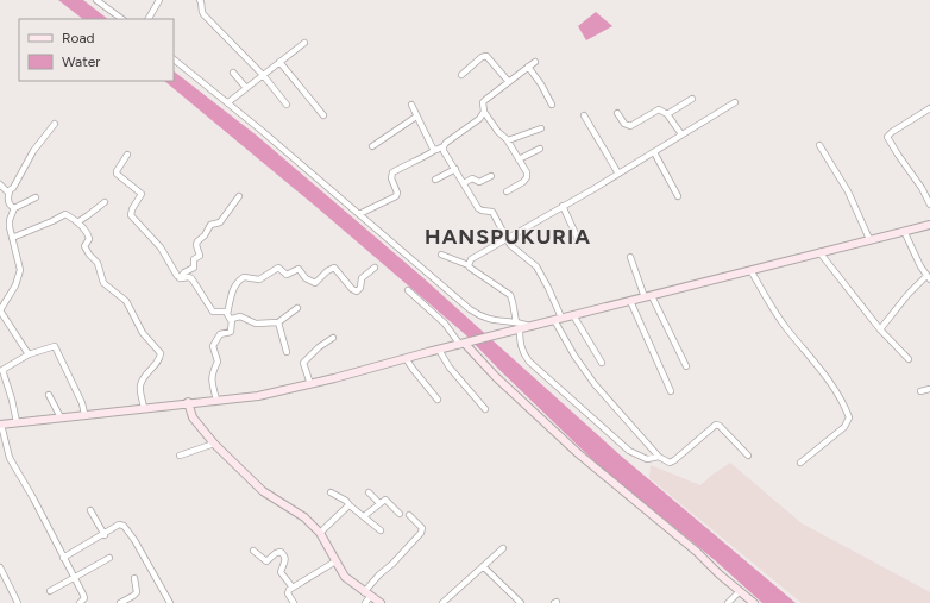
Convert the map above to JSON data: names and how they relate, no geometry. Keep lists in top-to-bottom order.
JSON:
{
  "districts": ["HANSPUKURIA"],
  "legend": ["Road", "Water"]
}
